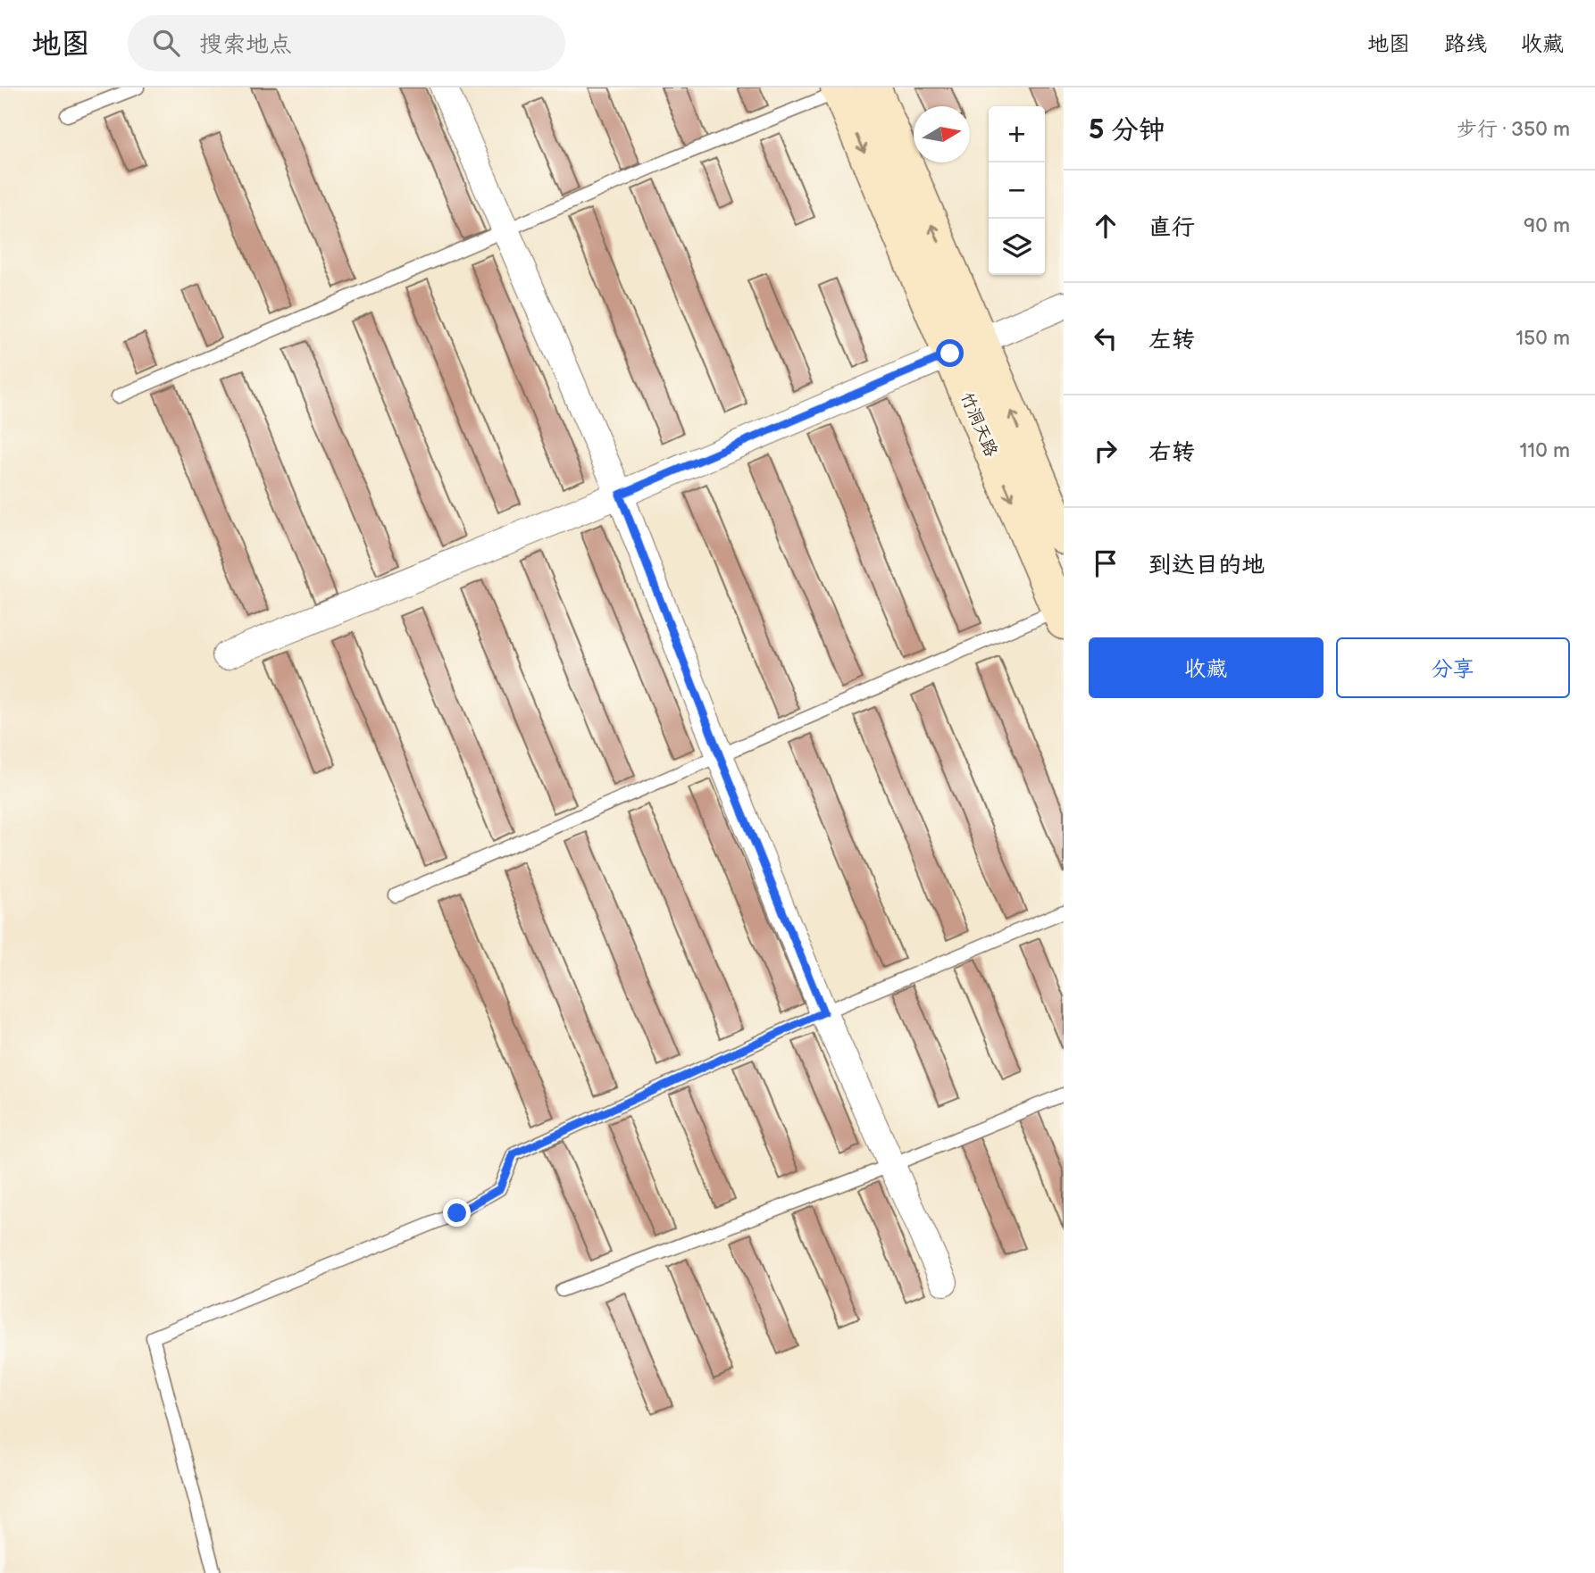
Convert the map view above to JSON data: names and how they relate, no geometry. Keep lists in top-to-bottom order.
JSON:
{
  "streets": {
    "main road": ["竹洞天路"]
  },
  "north": "right",
  "page": {
    "header": "地图",
    "search": "搜索地点",
    "nav": ["地图", "路线", "收藏"],
    "heading": ["5 分钟", "步行 · 350 m"],
    "map_buttons": ["+", "−"],
    "list": [
      ["直行", "90 m"],
      ["左转", "150 m"],
      ["右转", "110 m"],
      "到达目的地"
    ],
    "buttons": ["收藏", "分享"]
  }
}
